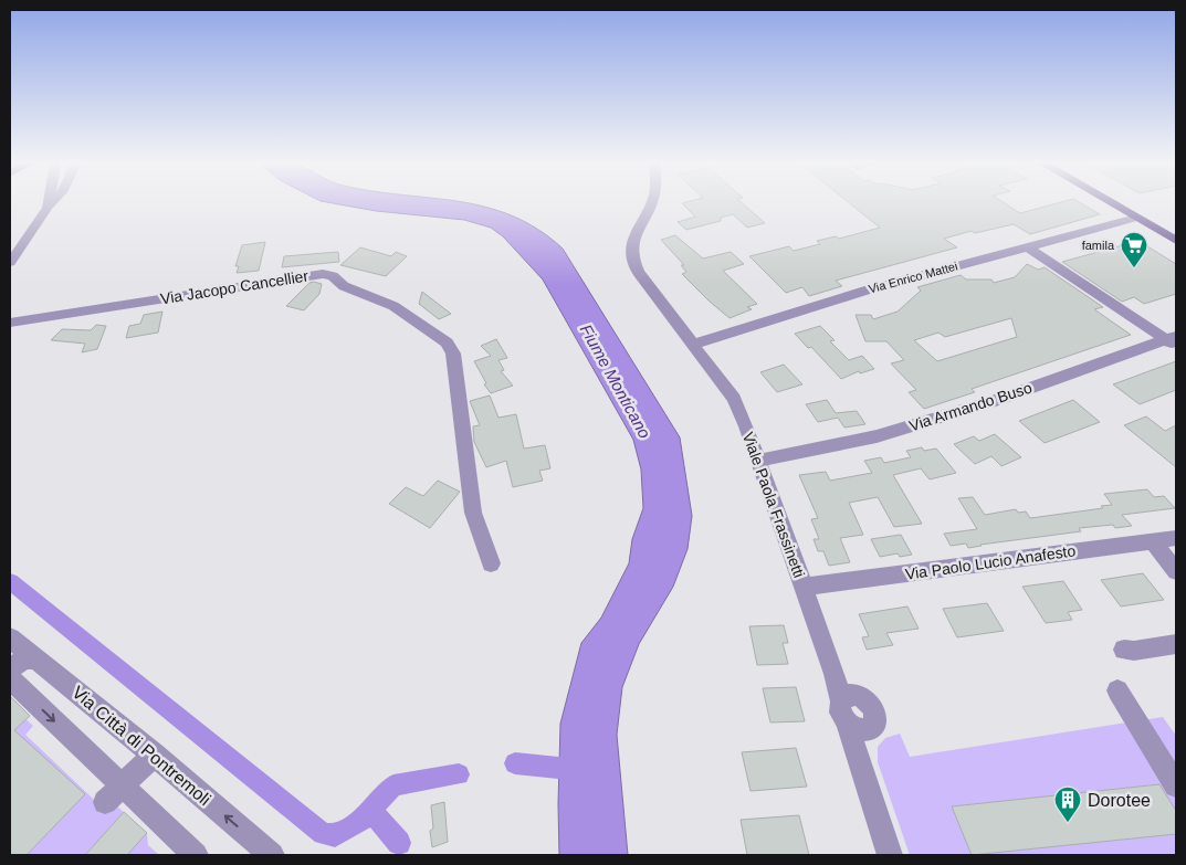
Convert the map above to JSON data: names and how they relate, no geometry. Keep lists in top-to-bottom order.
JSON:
{
  "streets": {
    "street": [
      "Via Enrico Mattei",
      "Via Jacopo Cancellier",
      "Via Armando Buso",
      "Viale Paola Frassinetti",
      "Via Paolo Lucio Anafesto",
      "Via Città di Pontremoli"
    ]
  },
  "crossings": [
    ["Via Enrico Mattei", "Viale Paola Frassinetti"],
    ["Via Armando Buso", "Viale Paola Frassinetti"],
    ["Viale Paola Frassinetti", "Via Paolo Lucio Anafesto"]
  ],
  "water": ["Fiume Monticano"],
  "places": {
    "supermarket": ["famila"],
    "building": ["Dorotee"]
  }
}
